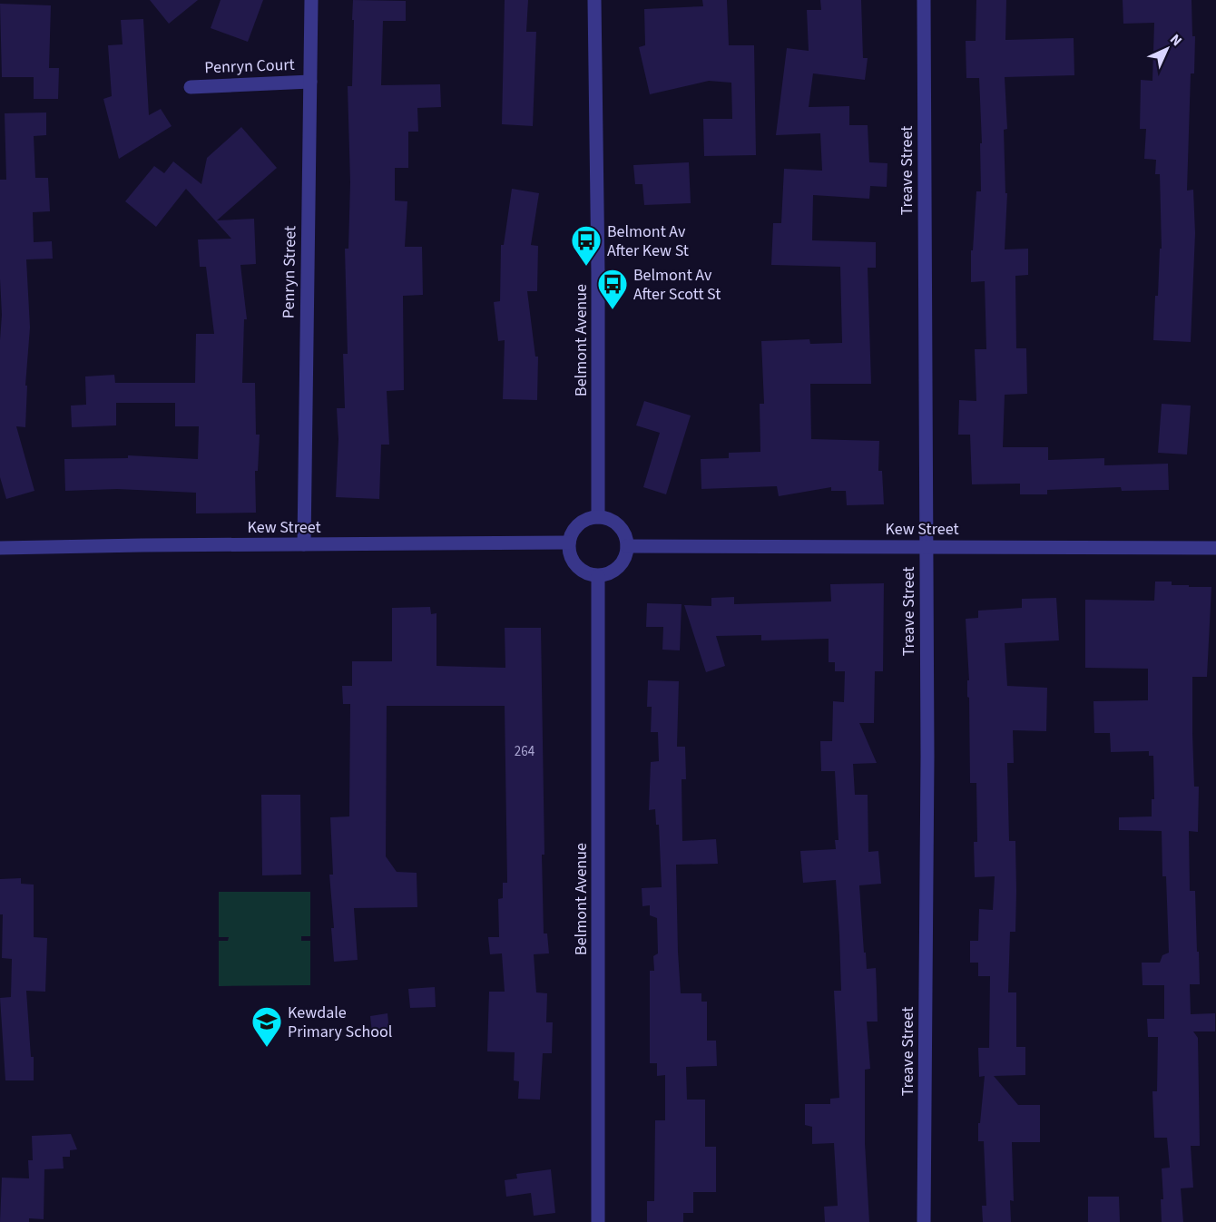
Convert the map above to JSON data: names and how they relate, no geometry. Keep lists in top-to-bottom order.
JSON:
{
  "streets": {
    "street": [
      "Penryn Court",
      "Treave Street",
      "Penryn Street",
      "Belmont Avenue",
      "Kew Street"
    ]
  },
  "crossings": [
    ["Penryn Court", "Penryn Street"],
    ["Treave Street", "Kew Street"],
    ["Penryn Street", "Kew Street"],
    ["Belmont Avenue", "Kew Street"]
  ],
  "places": {
    "bus stop": ["Belmont Av After Kew St", "Belmont Av After Scott St"],
    "school or university": ["Kewdale Primary School"]
  },
  "house_numbers": ["264"],
  "north": "top right"
}
